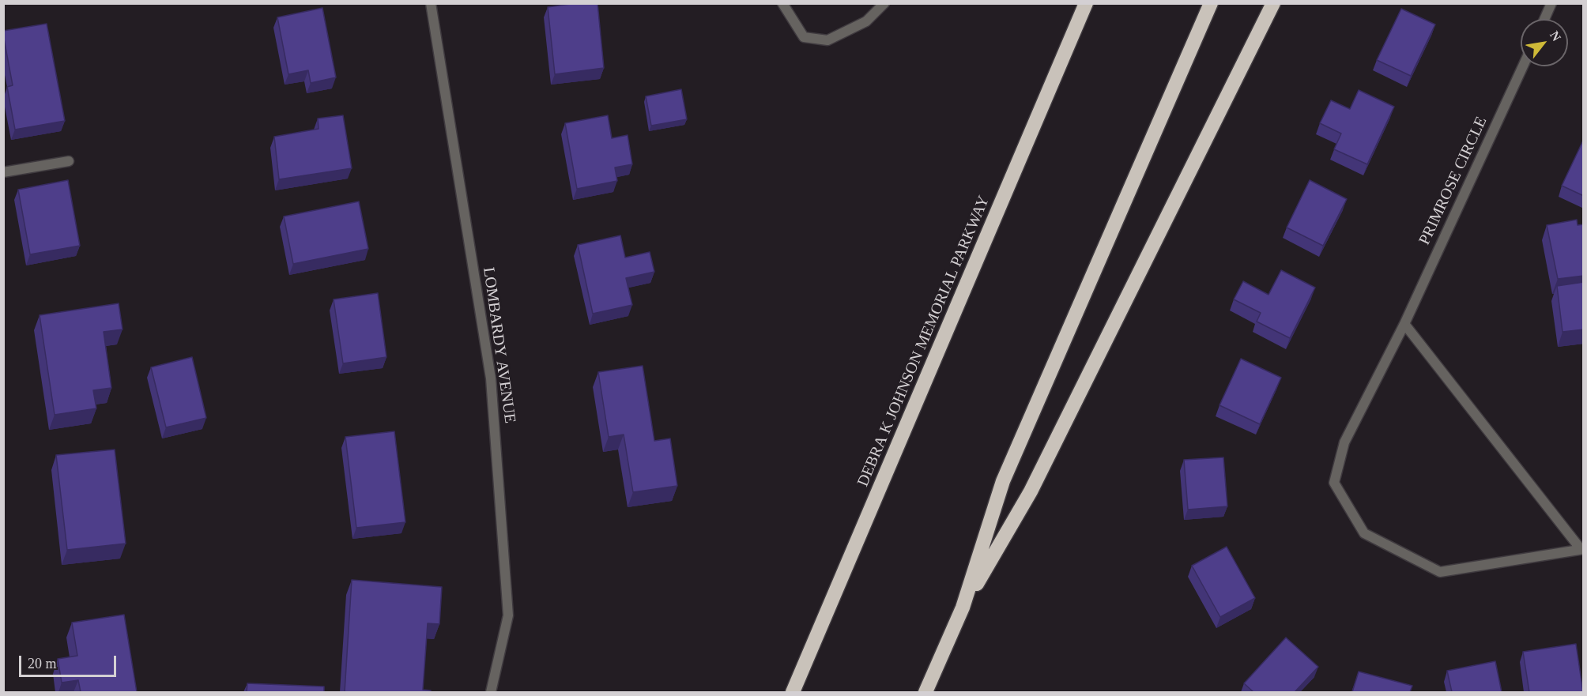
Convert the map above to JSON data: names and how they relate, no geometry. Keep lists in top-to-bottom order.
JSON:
{
  "streets": {
    "highway": ["DEBRA K JOHNSON MEMORIAL PARKWAY"],
    "street": ["PRIMROSE CIRCLE", "LOMBARDY AVENUE"]
  },
  "scale_bar": "20 m",
  "north": "top right"
}
